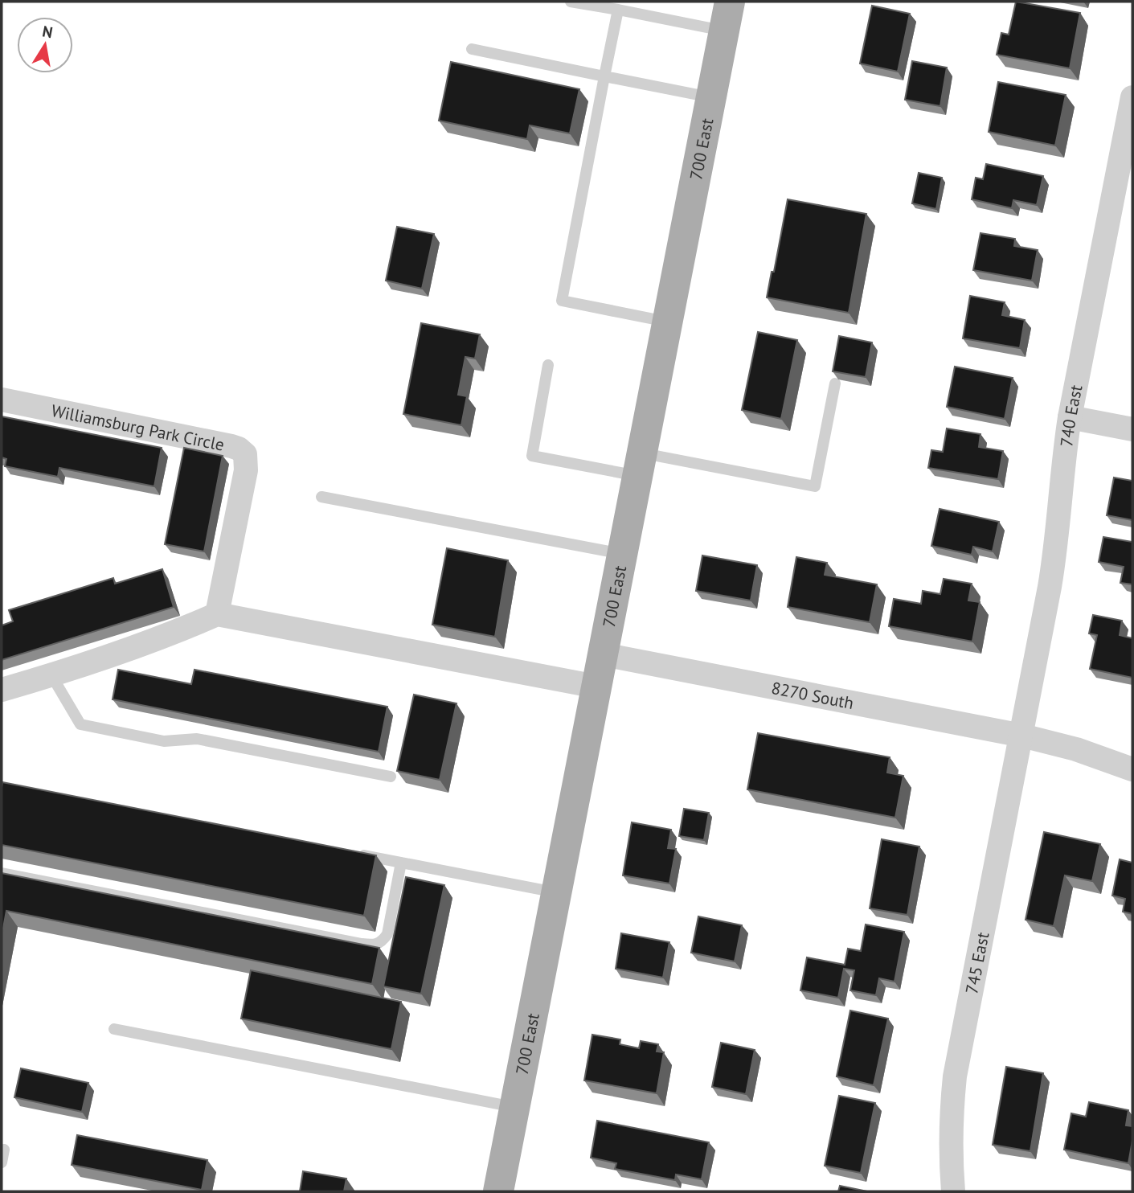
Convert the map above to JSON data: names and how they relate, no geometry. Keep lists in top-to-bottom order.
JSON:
{
  "streets": {
    "main road": ["700 East"],
    "street": [
      "740 East",
      "Williamsburg Park Circle",
      "8270 South",
      "745 East"
    ]
  },
  "crossings": [
    ["700 East", "8270 South"],
    ["740 East", "8270 South"],
    ["740 East", "745 East"],
    ["8270 South", "745 East"]
  ],
  "north": "top"
}
